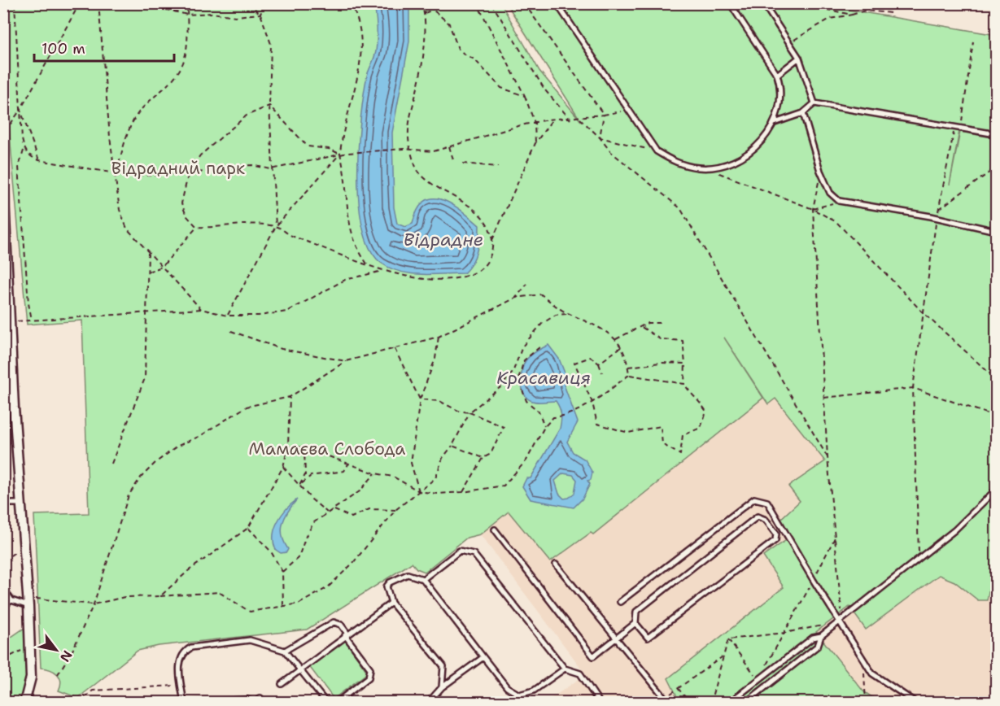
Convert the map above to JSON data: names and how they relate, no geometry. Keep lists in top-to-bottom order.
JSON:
{
  "water": ["Відрадне", "Красавиця"],
  "parks": ["Відрадний парк", "Мамаєва Слобода"],
  "scale_bar": "100 m",
  "north": "bottom right"
}
